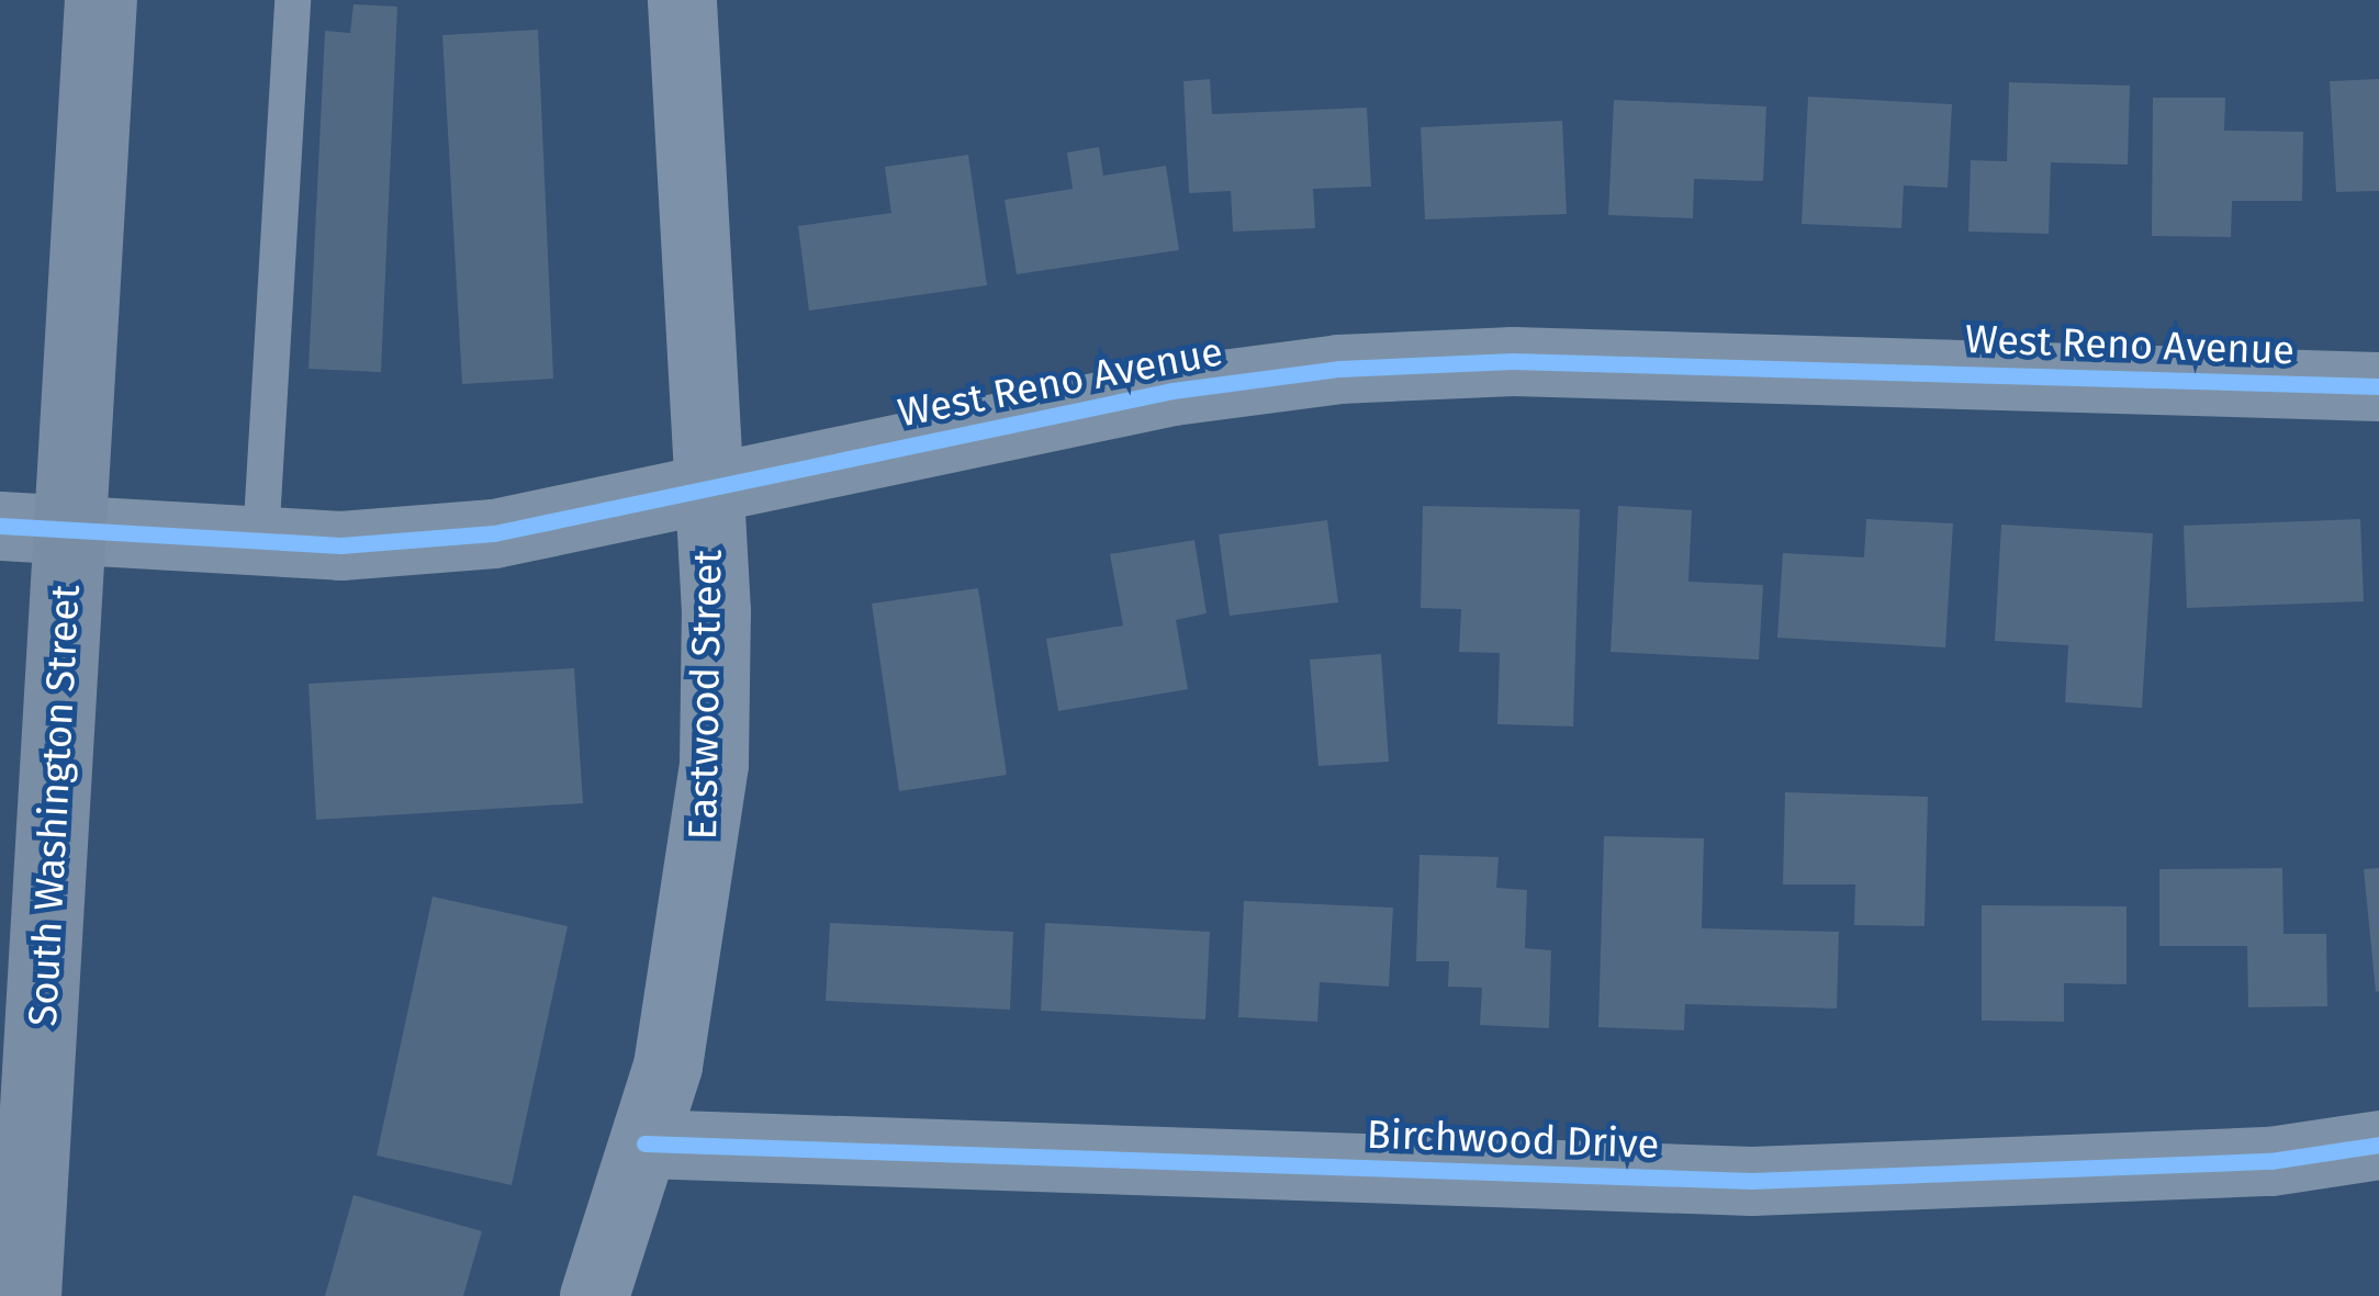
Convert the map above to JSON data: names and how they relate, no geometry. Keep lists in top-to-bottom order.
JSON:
{
  "streets": {
    "street": [
      "West Reno Avenue",
      "Eastwood Street",
      "South Washington Street",
      "Birchwood Drive"
    ]
  },
  "crossings": [
    ["West Reno Avenue", "Eastwood Street"],
    ["West Reno Avenue", "South Washington Street"],
    ["Eastwood Street", "Birchwood Drive"]
  ]
}
